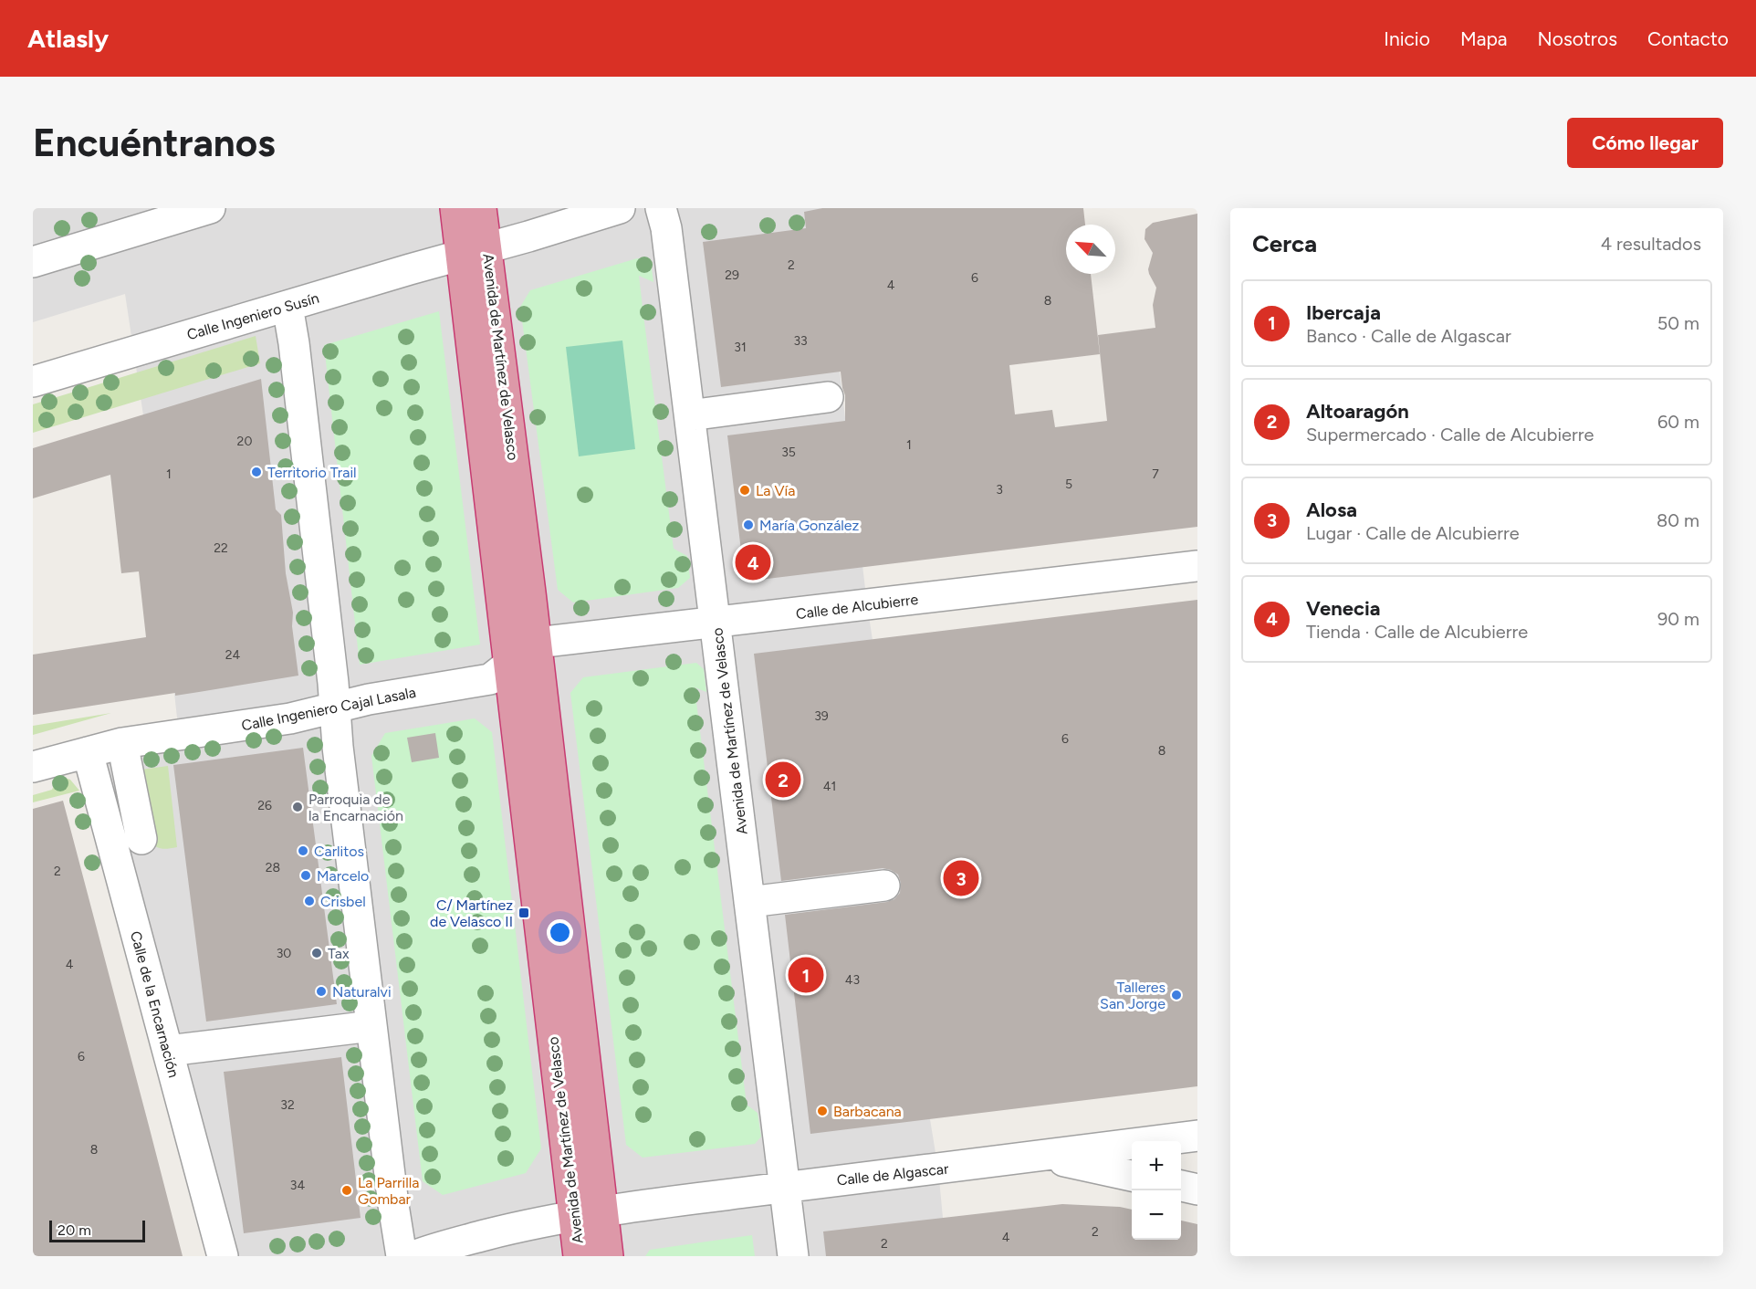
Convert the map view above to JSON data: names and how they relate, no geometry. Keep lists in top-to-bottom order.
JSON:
{
  "streets": {
    "highway": ["Avenida de Martínez de Velasco"],
    "street": [
      "Calle Ingeniero Susín",
      "Calle de Alcubierre",
      "Calle Ingeniero Cajal Lasala",
      "Calle de la Encarnación",
      "Calle de Algascar"
    ]
  },
  "crossings": [
    ["Calle Ingeniero Susín", "Avenida de Martínez de Velasco"],
    ["Avenida de Martínez de Velasco", "Calle de Alcubierre"],
    ["Avenida de Martínez de Velasco", "Calle Ingeniero Cajal Lasala"],
    ["Avenida de Martínez de Velasco", "Calle de Algascar"],
    ["Calle de Alcubierre", "Calle Ingeniero Cajal Lasala"],
    ["Calle Ingeniero Cajal Lasala", "Calle de la Encarnación"]
  ],
  "places": {
    "other": [
      "Territorio Trail",
      "La Vía",
      "María González",
      "Parroquia de la Encarnación",
      "Carlitos",
      "Marcelo",
      "Crisbel",
      "Tax",
      "Naturalvi",
      "Talleres San Jorge",
      "Barbacana",
      "La Parrilla Gombar"
    ],
    "transit": ["C/ Martínez de Velasco II"]
  },
  "house_numbers": [
    "2",
    "29",
    "6",
    "4",
    "8",
    "33",
    "31",
    "20",
    "1",
    "35",
    "1",
    "7",
    "5",
    "3",
    "22",
    "24",
    "39",
    "6",
    "8",
    "41",
    "26",
    "28",
    "2",
    "30",
    "4",
    "43",
    "6",
    "32",
    "8",
    "34",
    "2",
    "4",
    "2"
  ],
  "scale_bar": "20 m",
  "north": "top left",
  "page": {
    "header": "Atlasly",
    "nav": [
      "Inicio",
      "Mapa",
      "Nosotros",
      "Contacto"
    ],
    "buttons": "Cómo llegar",
    "title": "Encuéntranos",
    "heading": ["Cerca", "4 resultados"],
    "list": [
      {
        "mark": "1",
        "name": "Ibercaja",
        "note": "Banco · Calle de Algascar",
        "value": "50 m"
      },
      {
        "mark": "2",
        "name": "Altoaragón",
        "note": "Supermercado · Calle de Alcubierre",
        "value": "60 m"
      },
      {
        "mark": "3",
        "name": "Alosa",
        "note": "Lugar · Calle de Alcubierre",
        "value": "80 m"
      },
      {
        "mark": "4",
        "name": "Venecia",
        "note": "Tienda · Calle de Alcubierre",
        "value": "90 m"
      }
    ],
    "pins": [
      "4",
      "2",
      "3",
      "1"
    ],
    "map_buttons": ["+", "−"],
    "scale": "20 m"
  }
}
